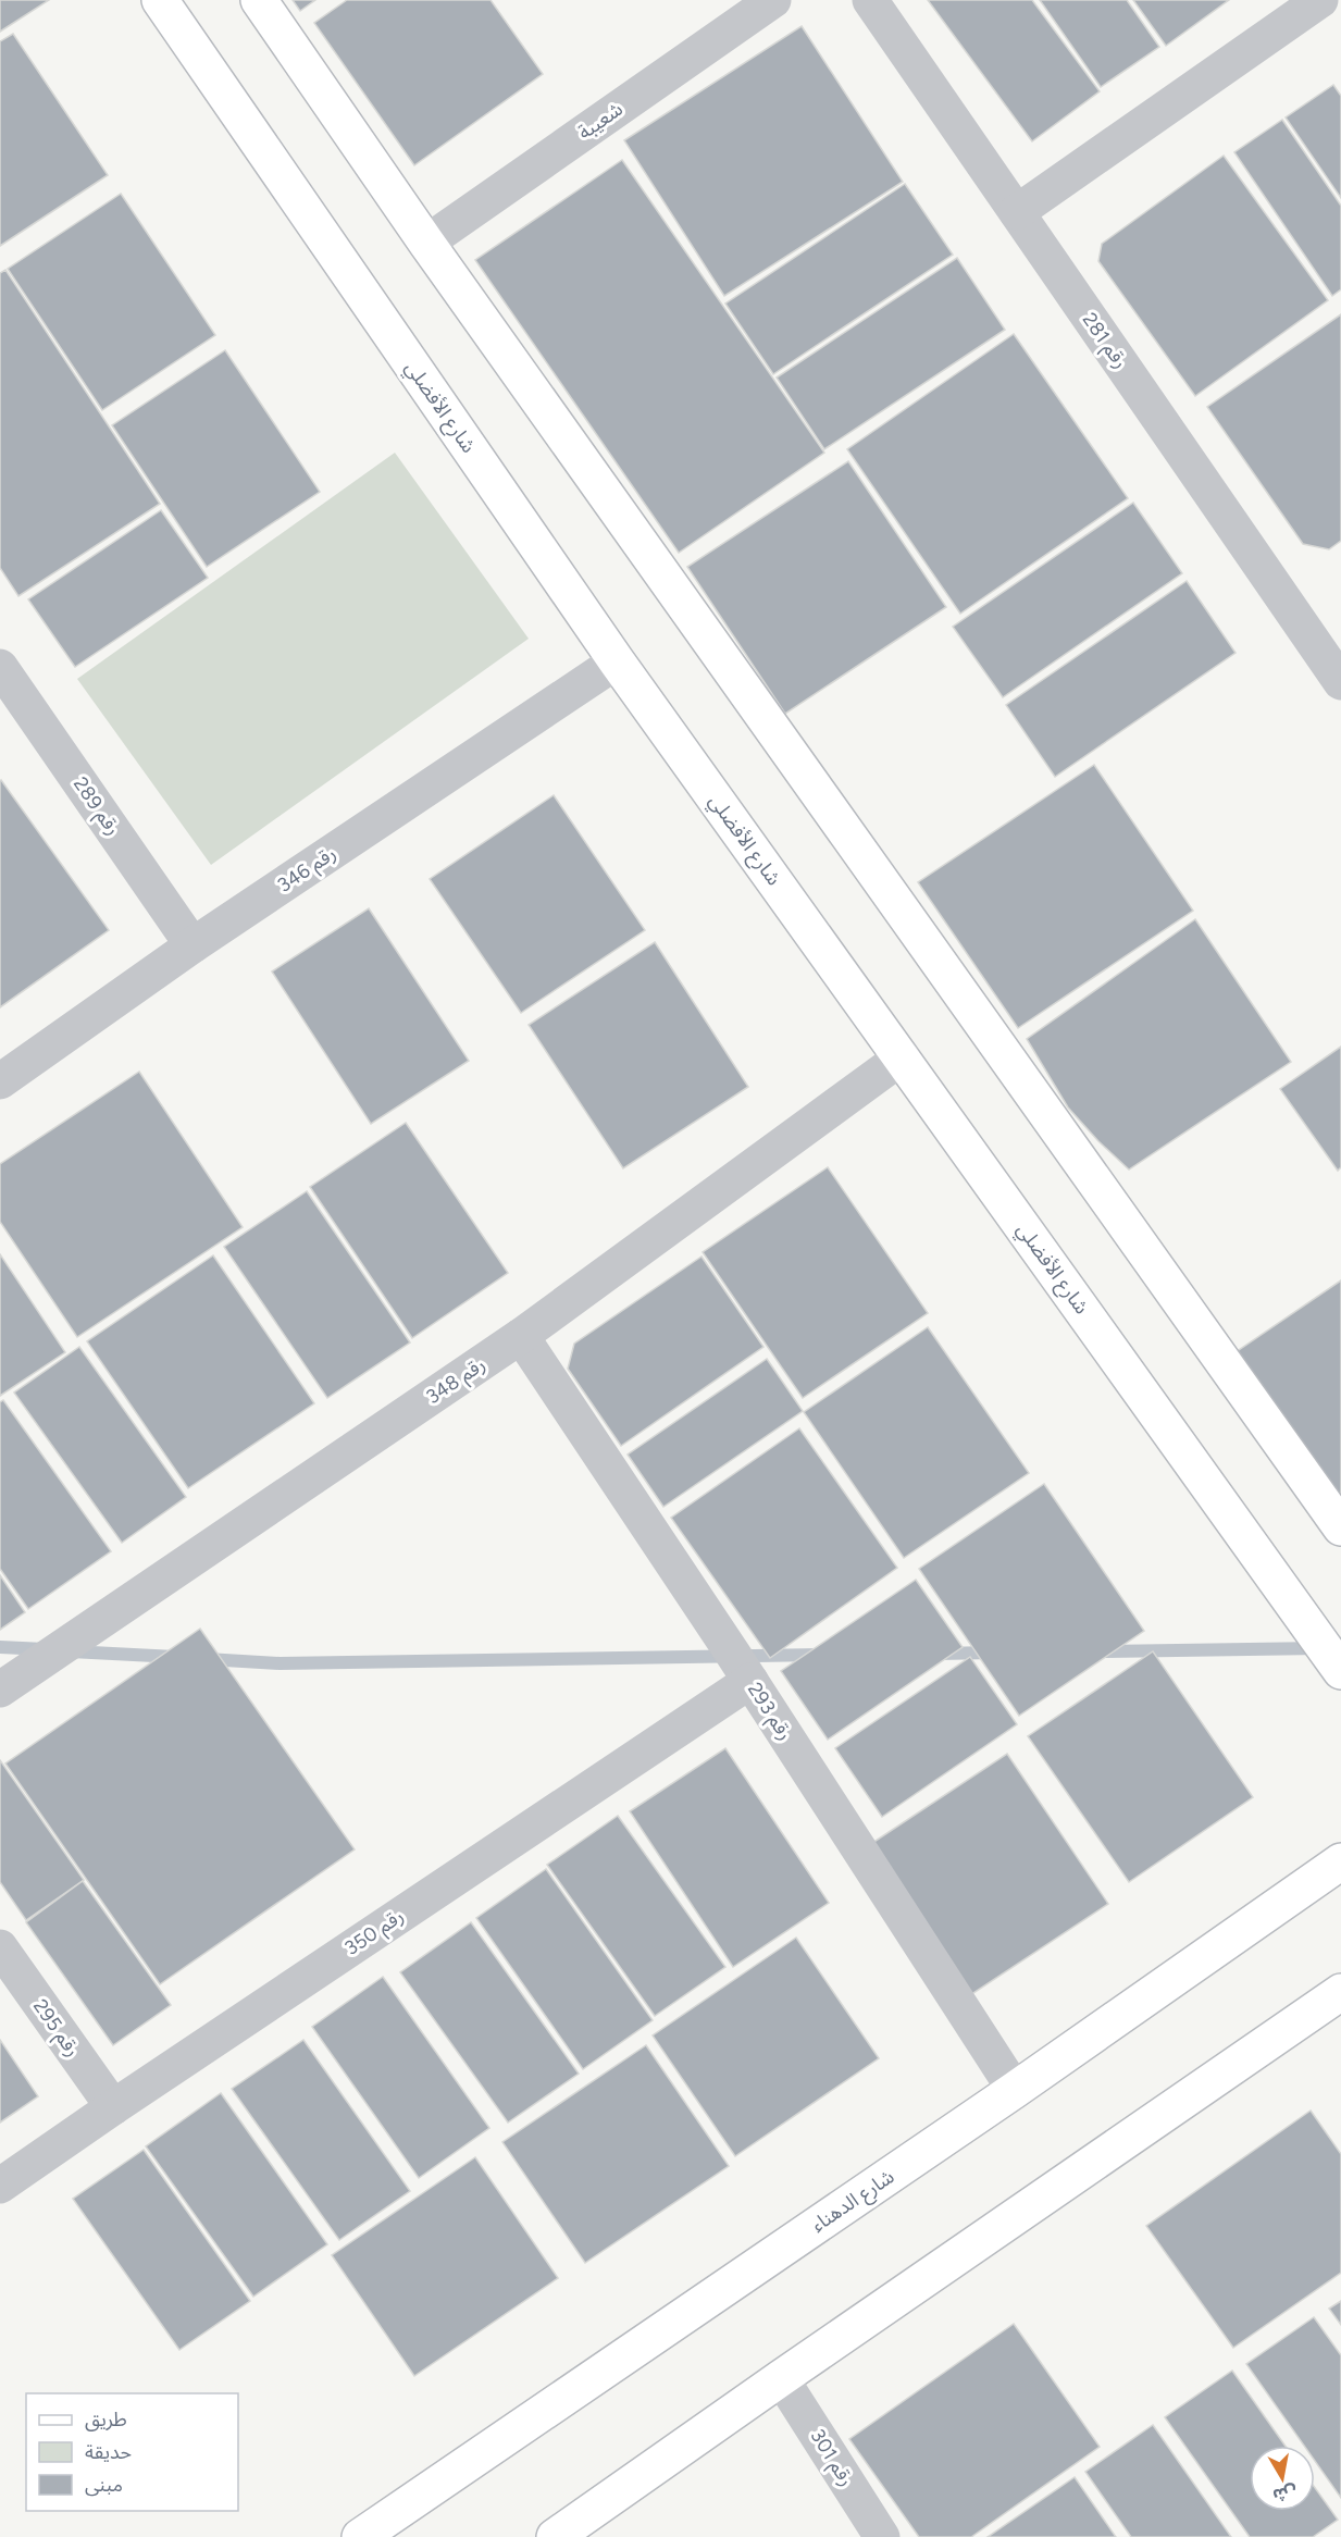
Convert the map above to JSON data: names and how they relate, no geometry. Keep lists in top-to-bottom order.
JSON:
{
  "streets": {
    "street": [
      "شعيبة",
      "رقم 281",
      "شارع الأفضلي",
      "رقم 289",
      "رقم 346",
      "رقم 348",
      "رقم 293",
      "رقم 350",
      "رقم 295",
      "شارع الدهناء",
      "رقم 301"
    ]
  },
  "crossings": [
    ["شارع الأفضلي", "رقم 346"],
    ["شارع الأفضلي", "رقم 348"],
    ["رقم 289", "رقم 346"],
    ["رقم 348", "رقم 293"],
    ["رقم 293", "رقم 350"],
    ["رقم 293", "شارع الدهناء"],
    ["رقم 350", "رقم 295"]
  ],
  "legend": ["طريق", "حديقة", "مبنى"],
  "north": "bottom"
}
